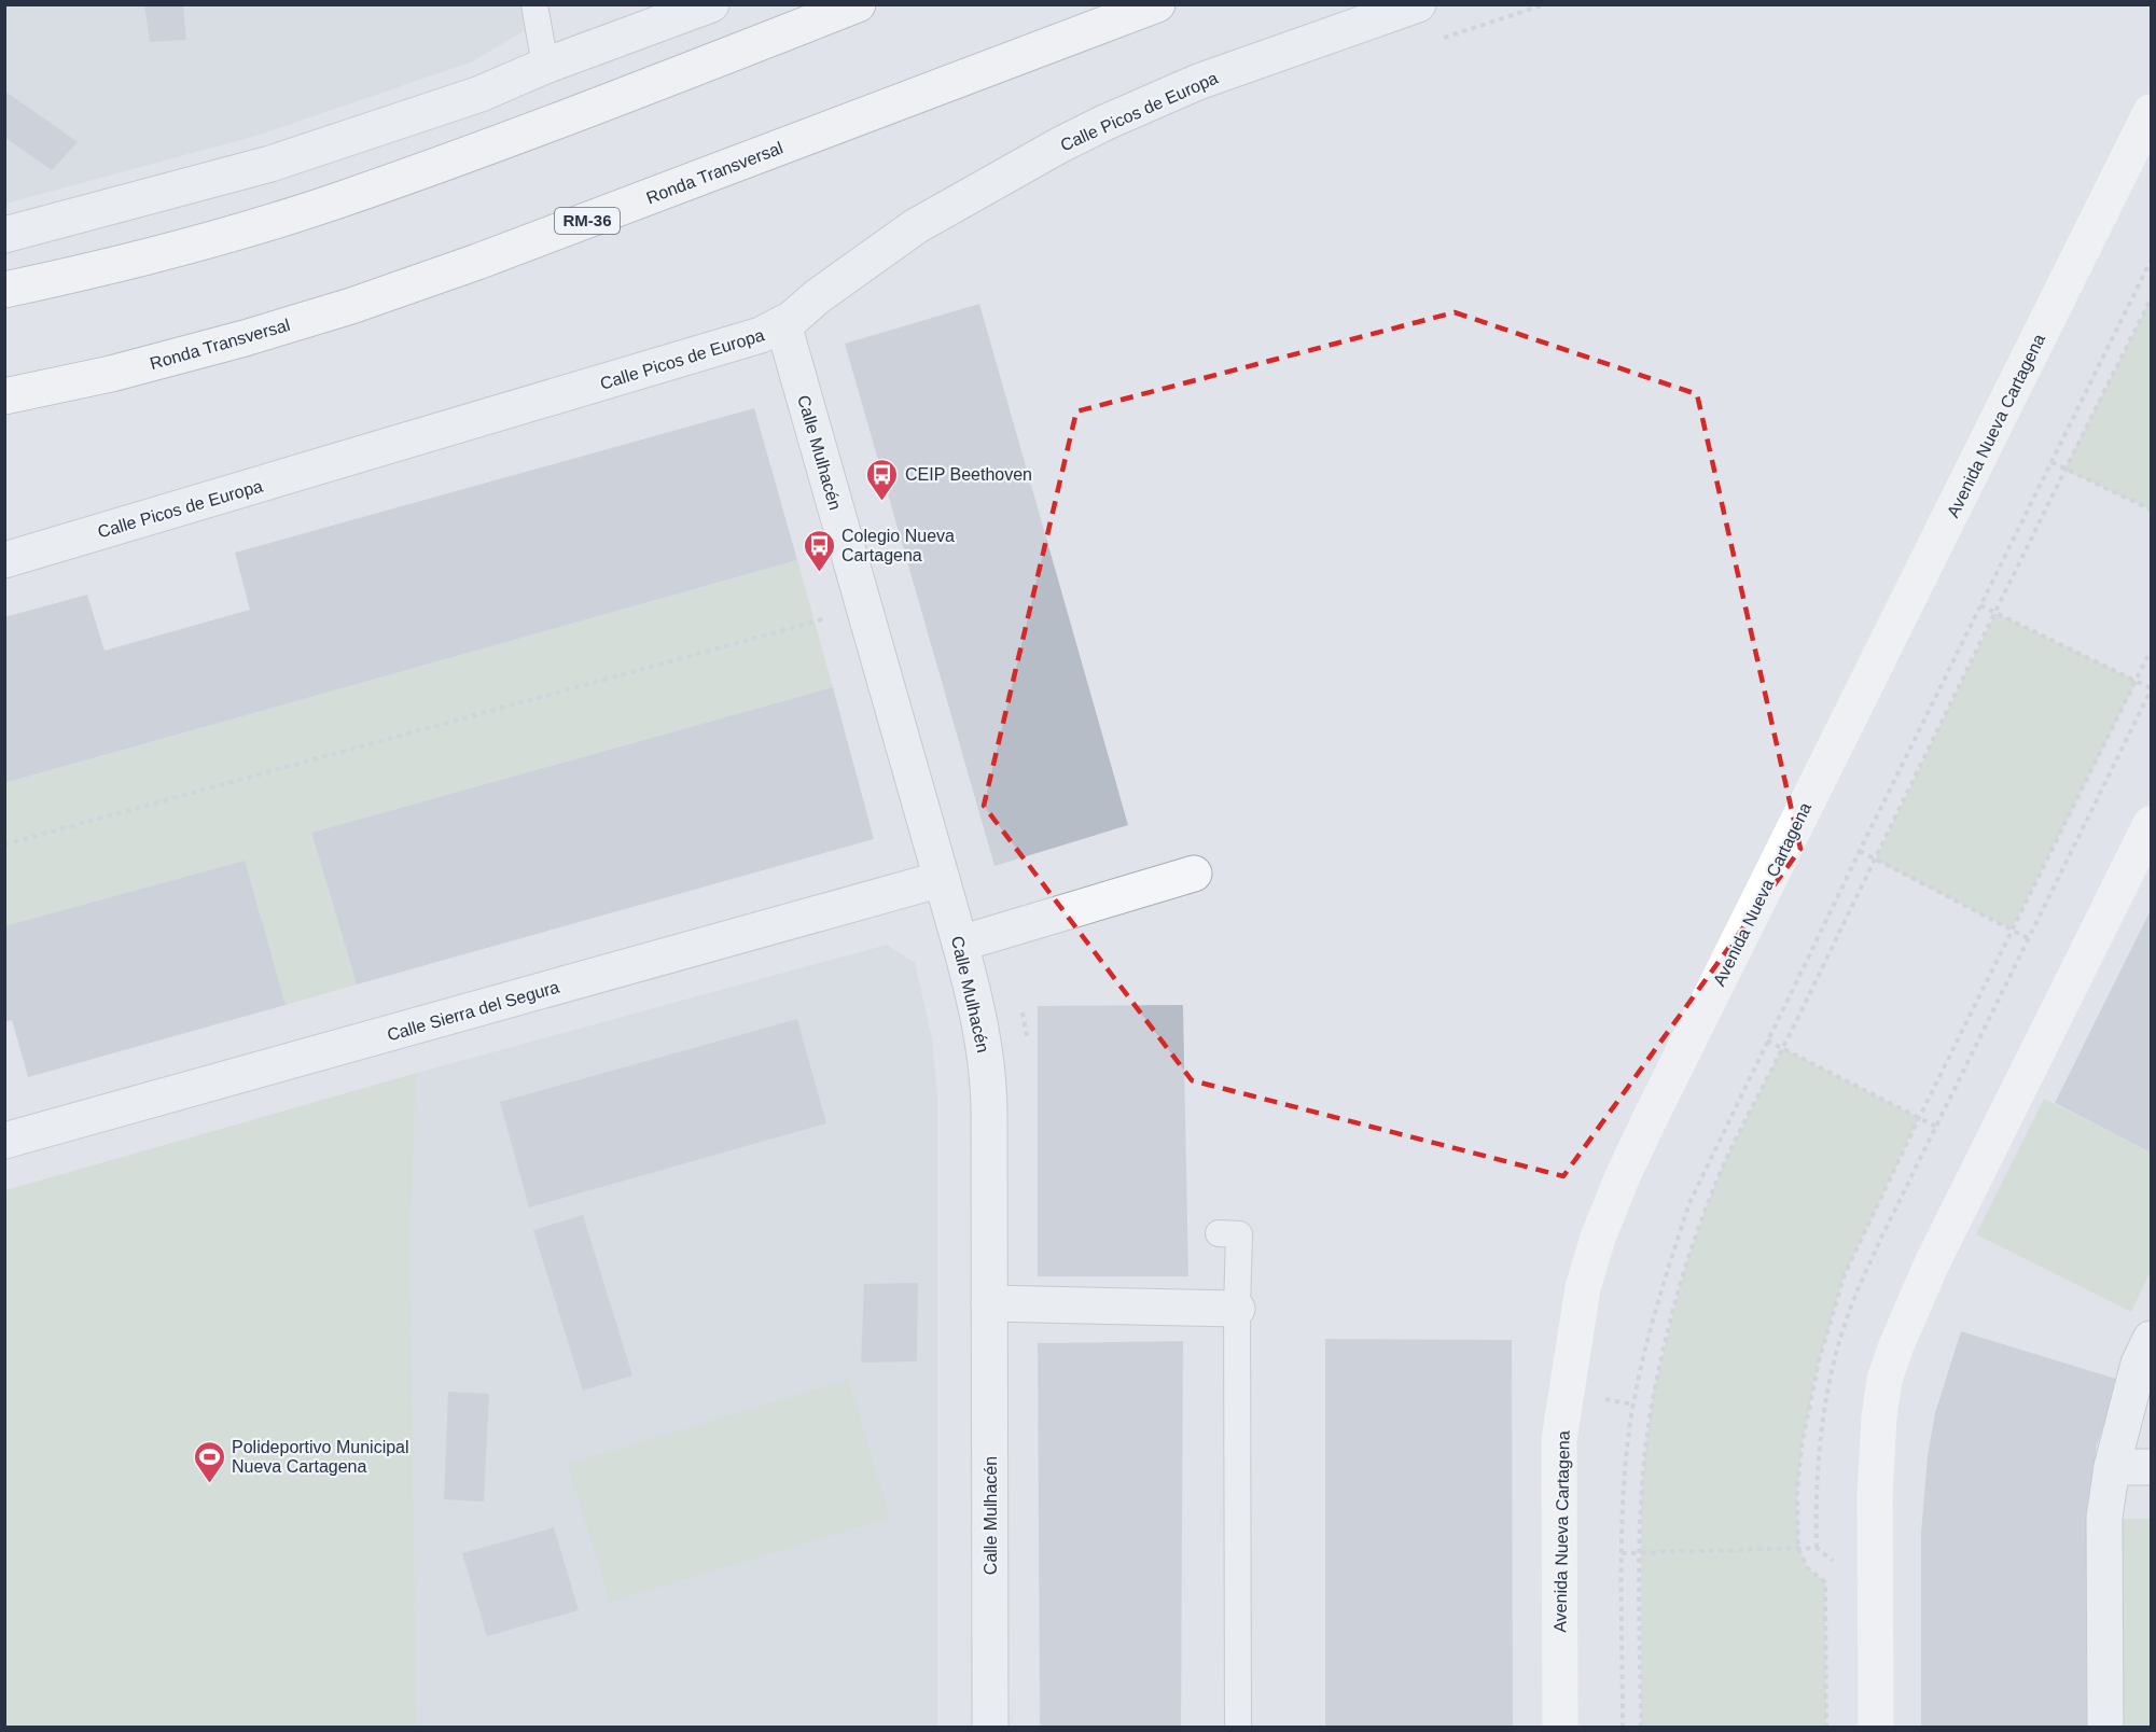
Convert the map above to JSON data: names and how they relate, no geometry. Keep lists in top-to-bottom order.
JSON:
{
  "streets": {
    "main road": ["Ronda Transversal", "RM-36", "Avenida Nueva Cartagena"],
    "street": ["Calle Picos de Europa", "Calle Mulhacén", "Calle Sierra del Segura"]
  },
  "crossings": [
    ["Calle Picos de Europa", "Calle Mulhacén"],
    ["Calle Mulhacén", "Calle Sierra del Segura"]
  ],
  "places": {
    "bus stop": ["CEIP Beethoven", "Colegio Nueva Cartagena"],
    "sports": ["Polideportivo Municipal Nueva Cartagena"]
  }
}
